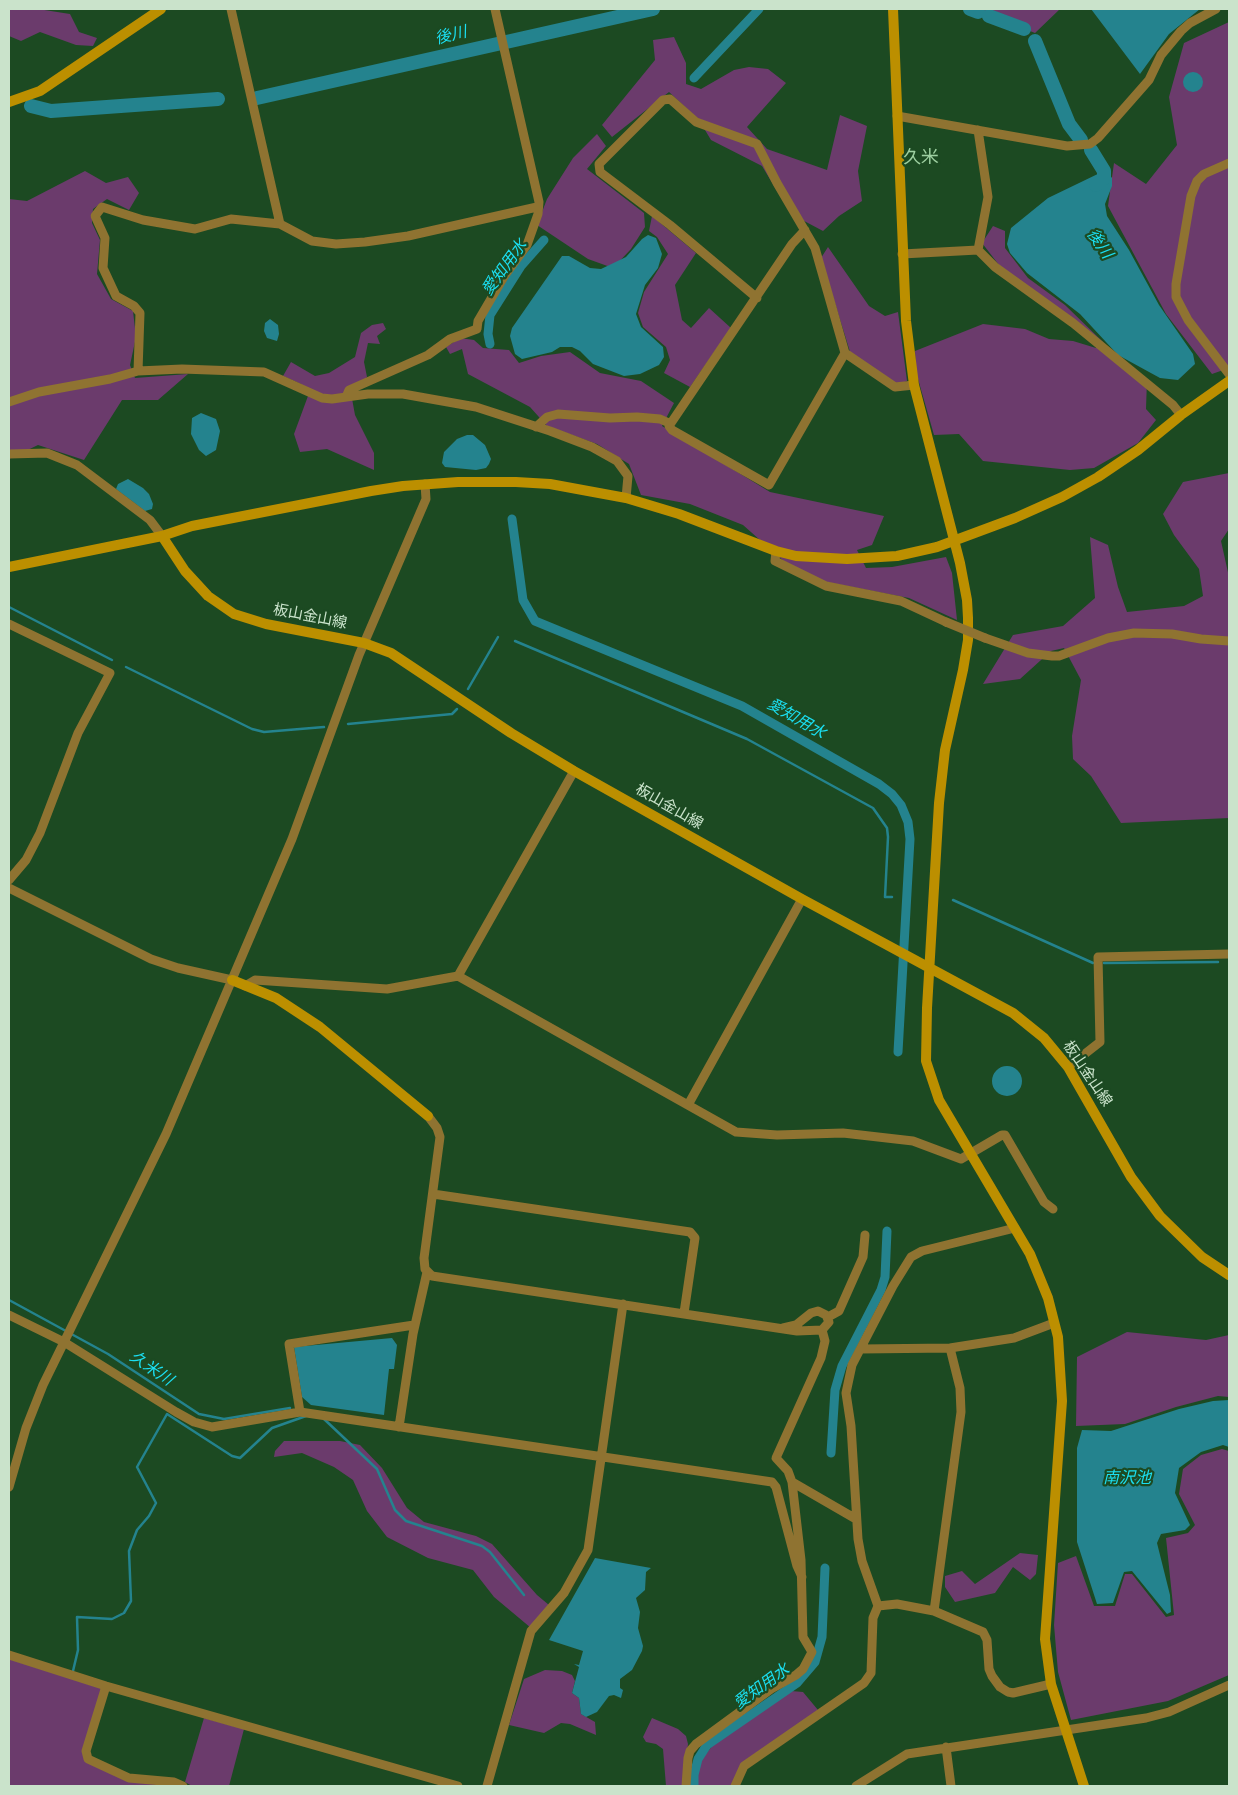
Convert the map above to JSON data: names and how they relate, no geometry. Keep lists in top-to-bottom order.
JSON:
{
  "streets": {
    "street": ["板山金山線"]
  },
  "districts": ["久米"],
  "water": [
    "後川",
    "愛知用水",
    "久米川",
    "南沢池"
  ]
}
